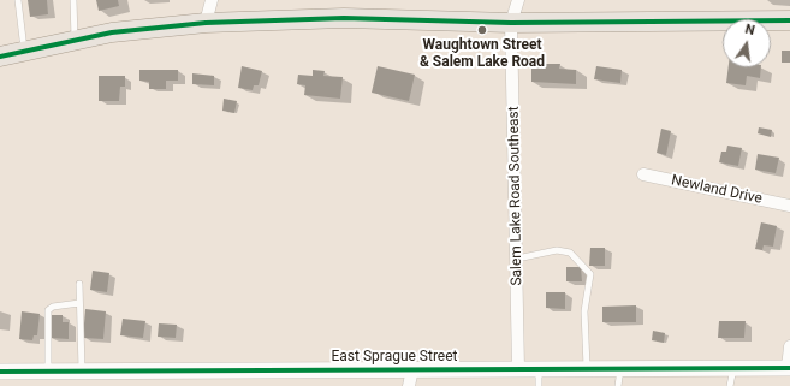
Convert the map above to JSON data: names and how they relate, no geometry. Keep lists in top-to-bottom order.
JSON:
{
  "streets": {
    "street": ["Newland Drive", "Salem Lake Road Southeast", "East Sprague Street"]
  },
  "crossings": [
    ["Salem Lake Road Southeast", "East Sprague Street"]
  ],
  "places": ["Waughtown Street & Salem Lake Road"],
  "north": "top"
}
